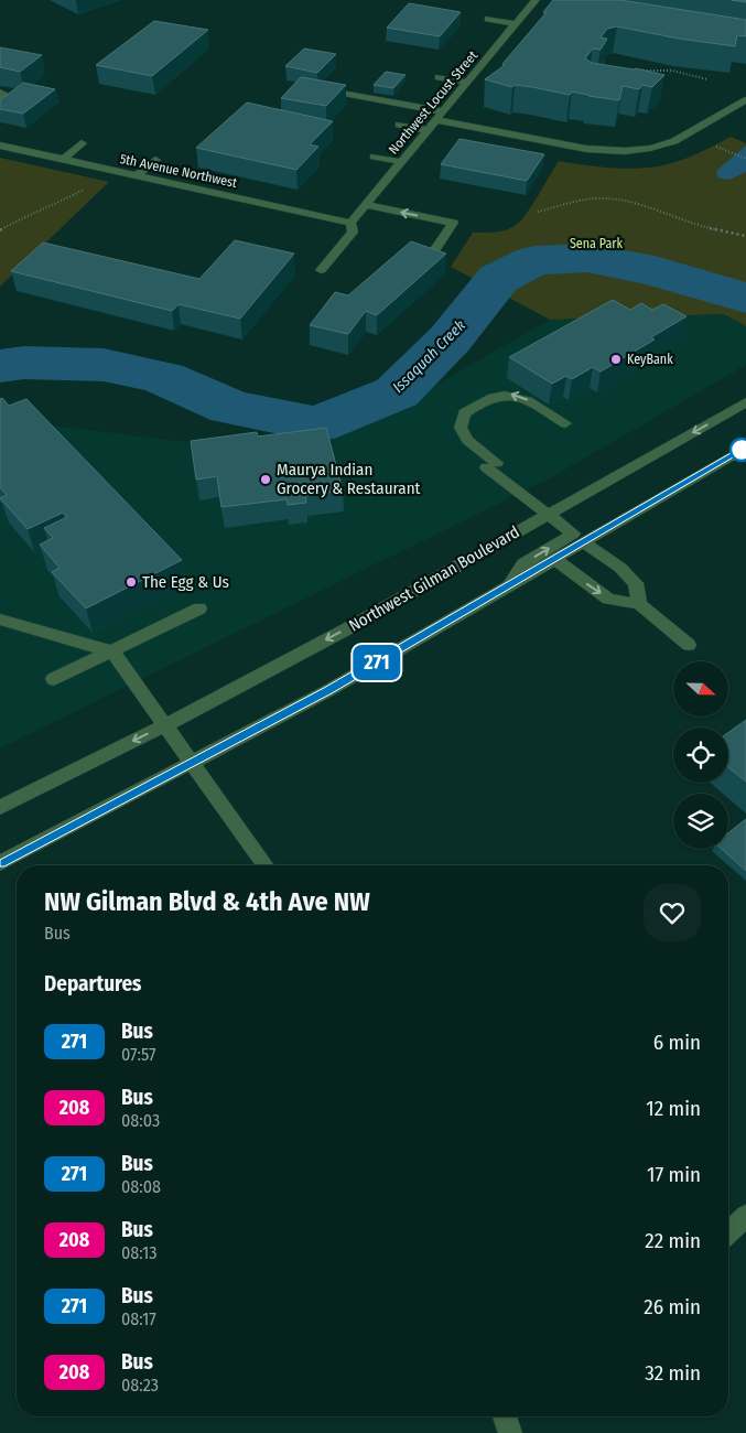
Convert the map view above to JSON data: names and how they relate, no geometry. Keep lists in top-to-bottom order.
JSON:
{
  "streets": {
    "street": ["Northwest Locust Street", "5th Avenue Northwest", "Northwest Gilman Boulevard"]
  },
  "crossings": [
    ["Northwest Locust Street", "5th Avenue Northwest"]
  ],
  "water": ["Issaquah Creek"],
  "parks": ["Sena Park"],
  "places": ["KeyBank", "Maurya Indian Grocery & Restaurant", "The Egg & Us"],
  "lines": ["bus line 271"],
  "north": "right",
  "page": {
    "on_map": "271",
    "heading": [
      ["NW Gilman Blvd & 4th Ave NW", "Bus"],
      "Departures"
    ],
    "list": [
      {
        "mark": "271",
        "name": "Bus",
        "note": "07:57",
        "value": "6 min"
      },
      {
        "mark": "208",
        "name": "Bus",
        "note": "08:03",
        "value": "12 min"
      },
      {
        "mark": "271",
        "name": "Bus",
        "note": "08:08",
        "value": "17 min"
      },
      {
        "mark": "208",
        "name": "Bus",
        "note": "08:13",
        "value": "22 min"
      },
      {
        "mark": "271",
        "name": "Bus",
        "note": "08:17",
        "value": "26 min"
      },
      {
        "mark": "208",
        "name": "Bus",
        "note": "08:23",
        "value": "32 min"
      }
    ]
  }
}
